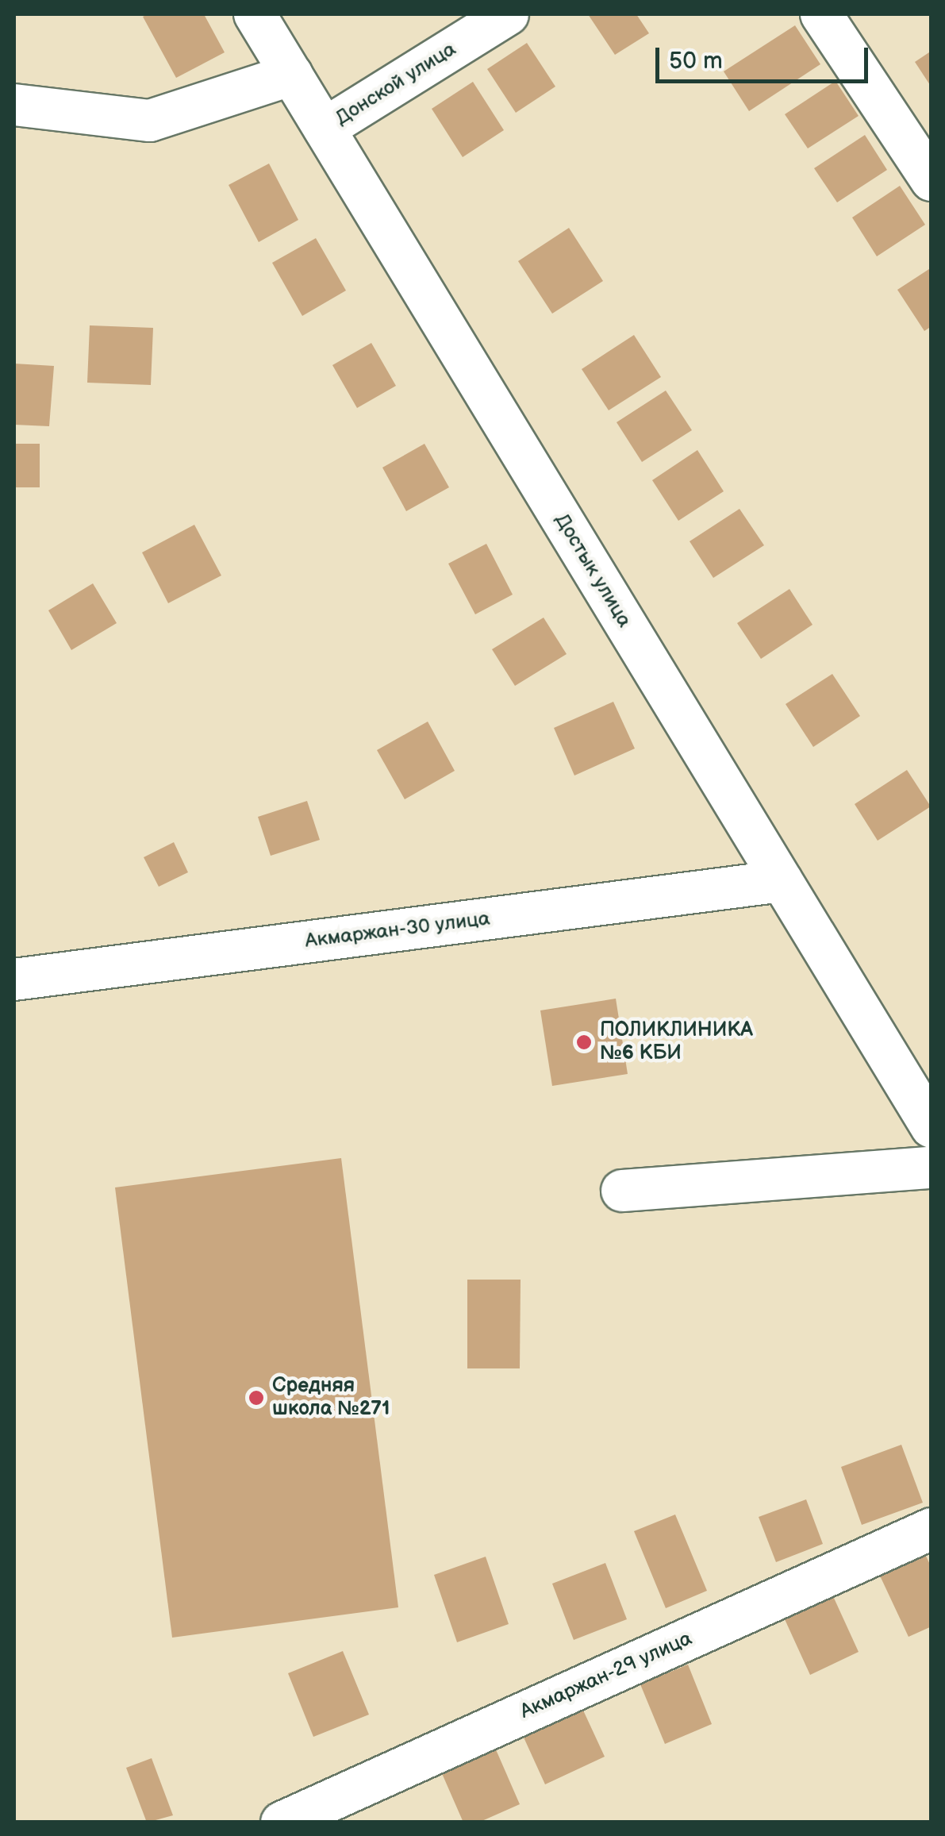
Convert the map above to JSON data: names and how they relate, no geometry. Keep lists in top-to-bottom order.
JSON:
{
  "streets": {
    "street": [
      "Донской улица",
      "Достык улица",
      "Акмаржан-30 улица",
      "Акмаржан-29 улица"
    ]
  },
  "crossings": [
    ["Донской улица", "Достык улица"],
    ["Достык улица", "Акмаржан-30 улица"]
  ],
  "places": ["ПОЛИКЛИНИКА №6 КБИ", "Средняя школа №271"],
  "scale_bar": "50 m"
}
